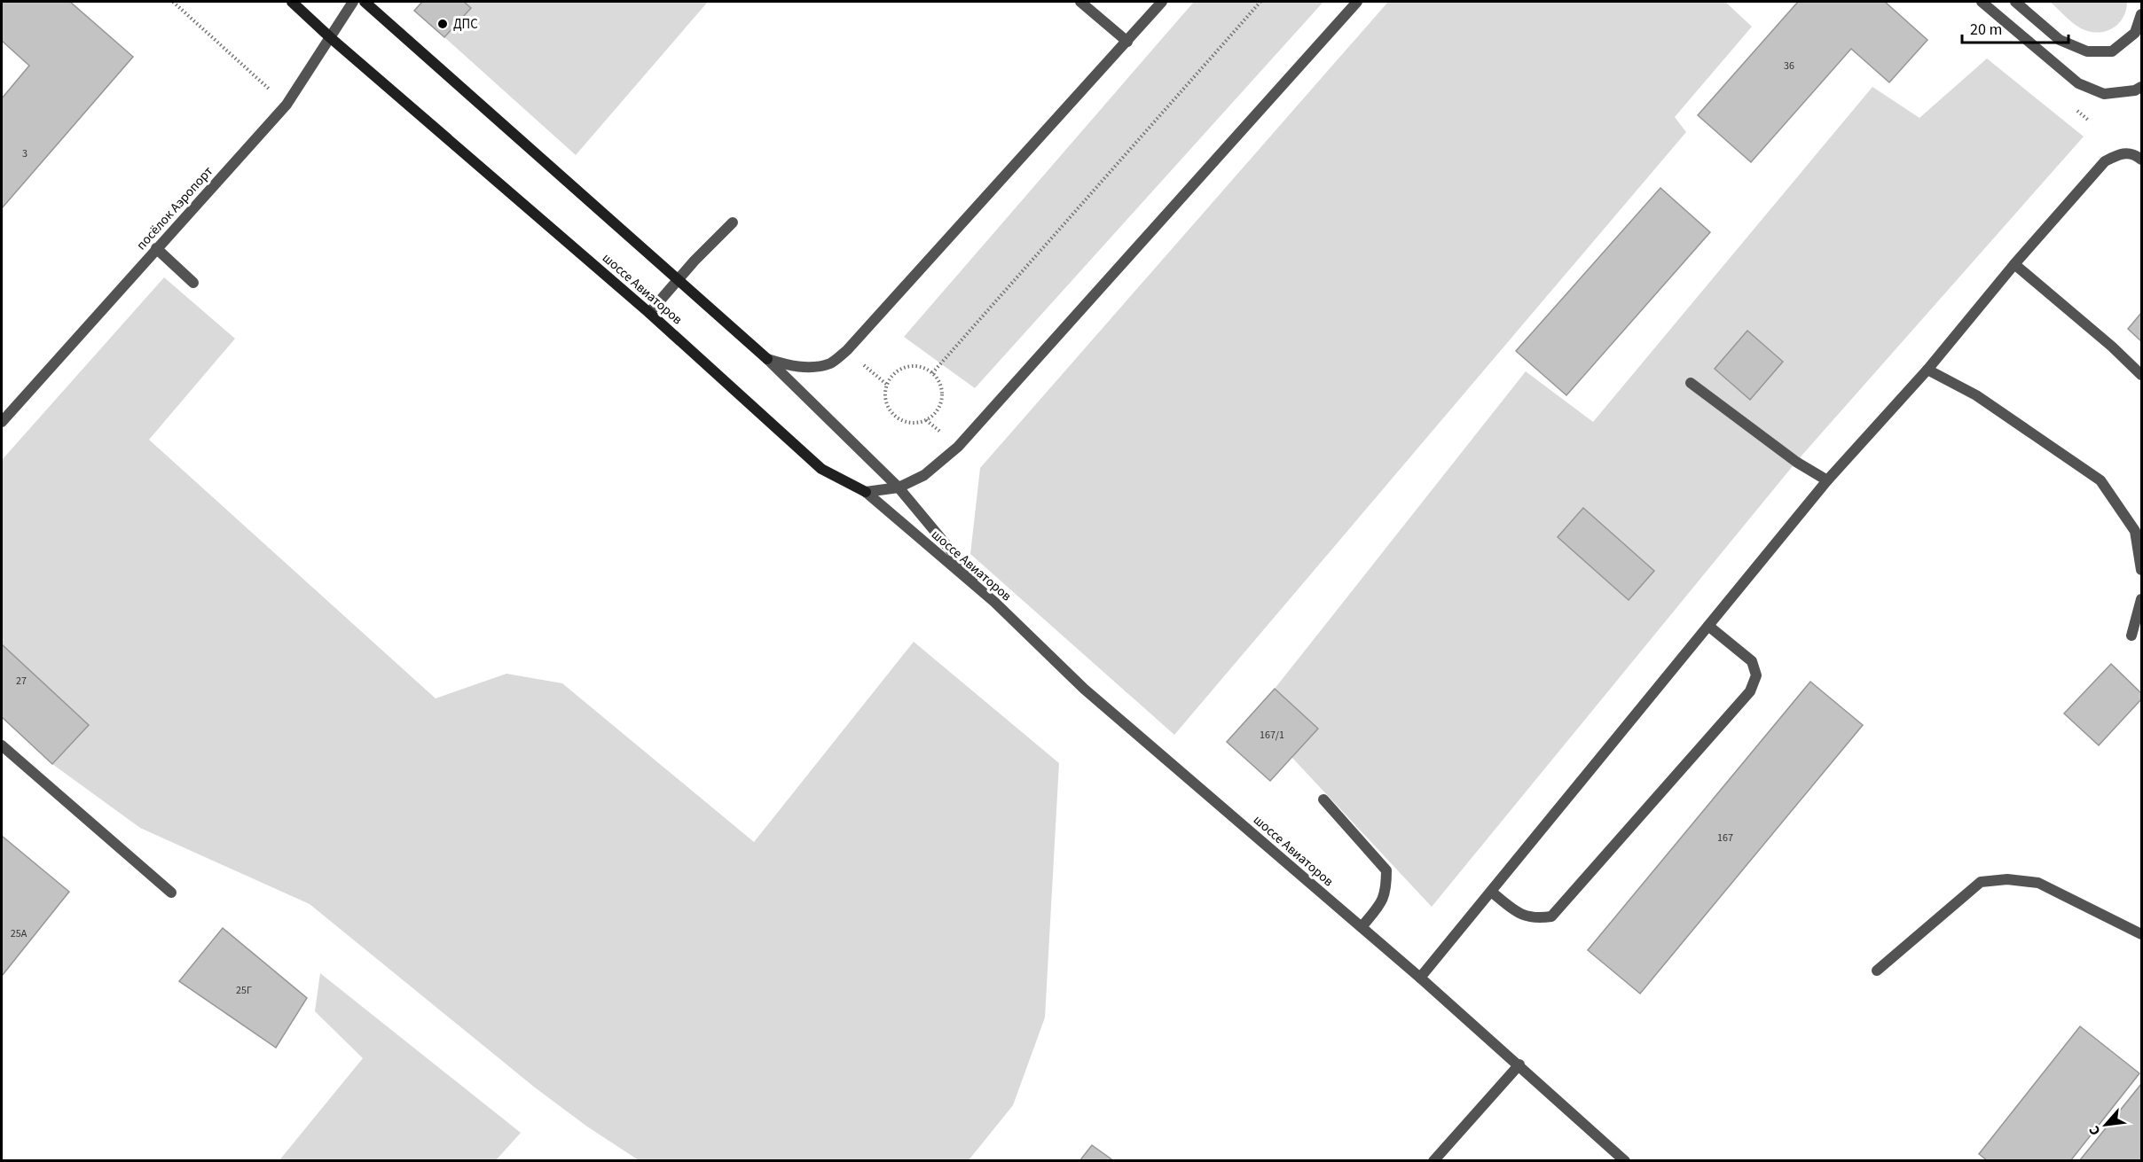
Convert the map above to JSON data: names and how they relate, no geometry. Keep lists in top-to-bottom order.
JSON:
{
  "streets": {
    "main road": ["шоссе Авиаторов"],
    "street": ["посёлок Аэропорт"]
  },
  "crossings": [
    ["посёлок Аэропорт", "шоссе Авиаторов"]
  ],
  "places": ["ДПС"],
  "house_numbers": [
    "36",
    "3",
    "27",
    "167/1",
    "167",
    "25А",
    "25Г"
  ],
  "scale_bar": "20 m",
  "north": "bottom left"
}
